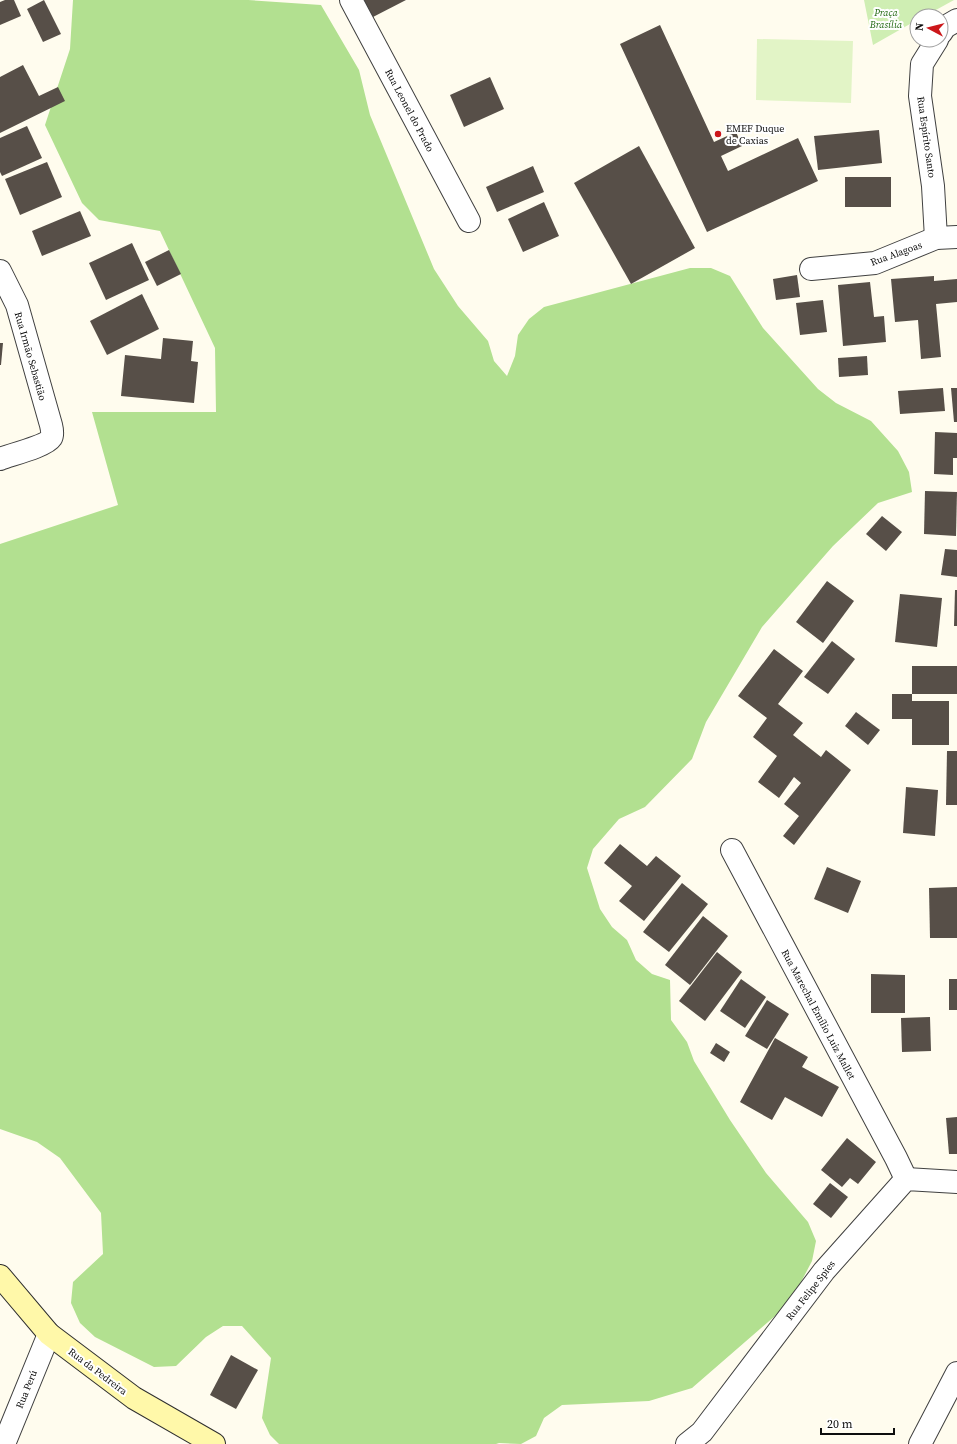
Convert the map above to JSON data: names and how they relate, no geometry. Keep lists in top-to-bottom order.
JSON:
{
  "streets": {
    "street": [
      "Rua Leonel do Prado",
      "Rua Espírito Santo",
      "Rua Alagoas",
      "Rua Irmão Sebastião",
      "Rua Marechal Emílio Luiz Mallet",
      "Rua Felipe Spies",
      "Rua da Pedreira",
      "Rua Perú"
    ]
  },
  "crossings": [
    ["Rua Espírito Santo", "Rua Alagoas"],
    ["Rua Marechal Emílio Luiz Mallet", "Rua Felipe Spies"],
    ["Rua da Pedreira", "Rua Perú"]
  ],
  "parks": ["Praça Brasília"],
  "places": ["EMEF Duque de Caxias"],
  "scale_bar": "20 m",
  "north": "left"
}
